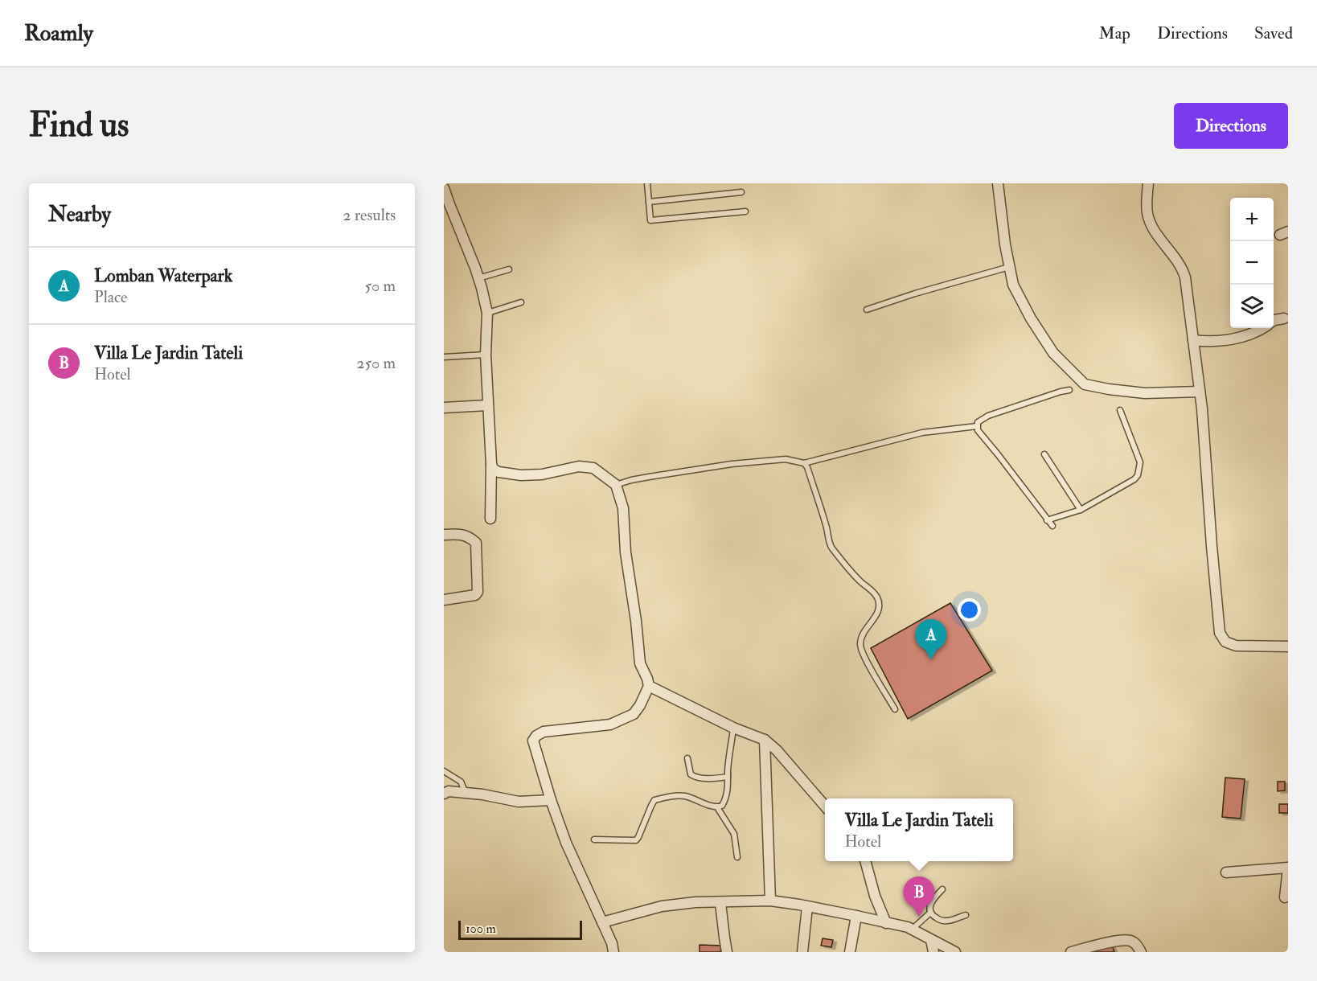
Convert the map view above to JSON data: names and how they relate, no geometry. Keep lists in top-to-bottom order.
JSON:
{
  "scale_bar": "100 m",
  "page": {
    "header": "Roamly",
    "nav": ["Map", "Directions", "Saved"],
    "buttons": "Directions",
    "title": "Find us",
    "heading": ["Nearby", "2 results"],
    "map_buttons": ["+", "−"],
    "list": [
      {
        "mark": "A",
        "name": "Lomban Waterpark",
        "note": "Place",
        "value": "50 m"
      },
      {
        "mark": "B",
        "name": "Villa Le Jardin Tateli",
        "note": "Hotel",
        "value": "250 m"
      }
    ],
    "pins": ["A", "B"],
    "popup": ["Villa Le Jardin Tateli", "Hotel"],
    "scale": "100 m"
  }
}
